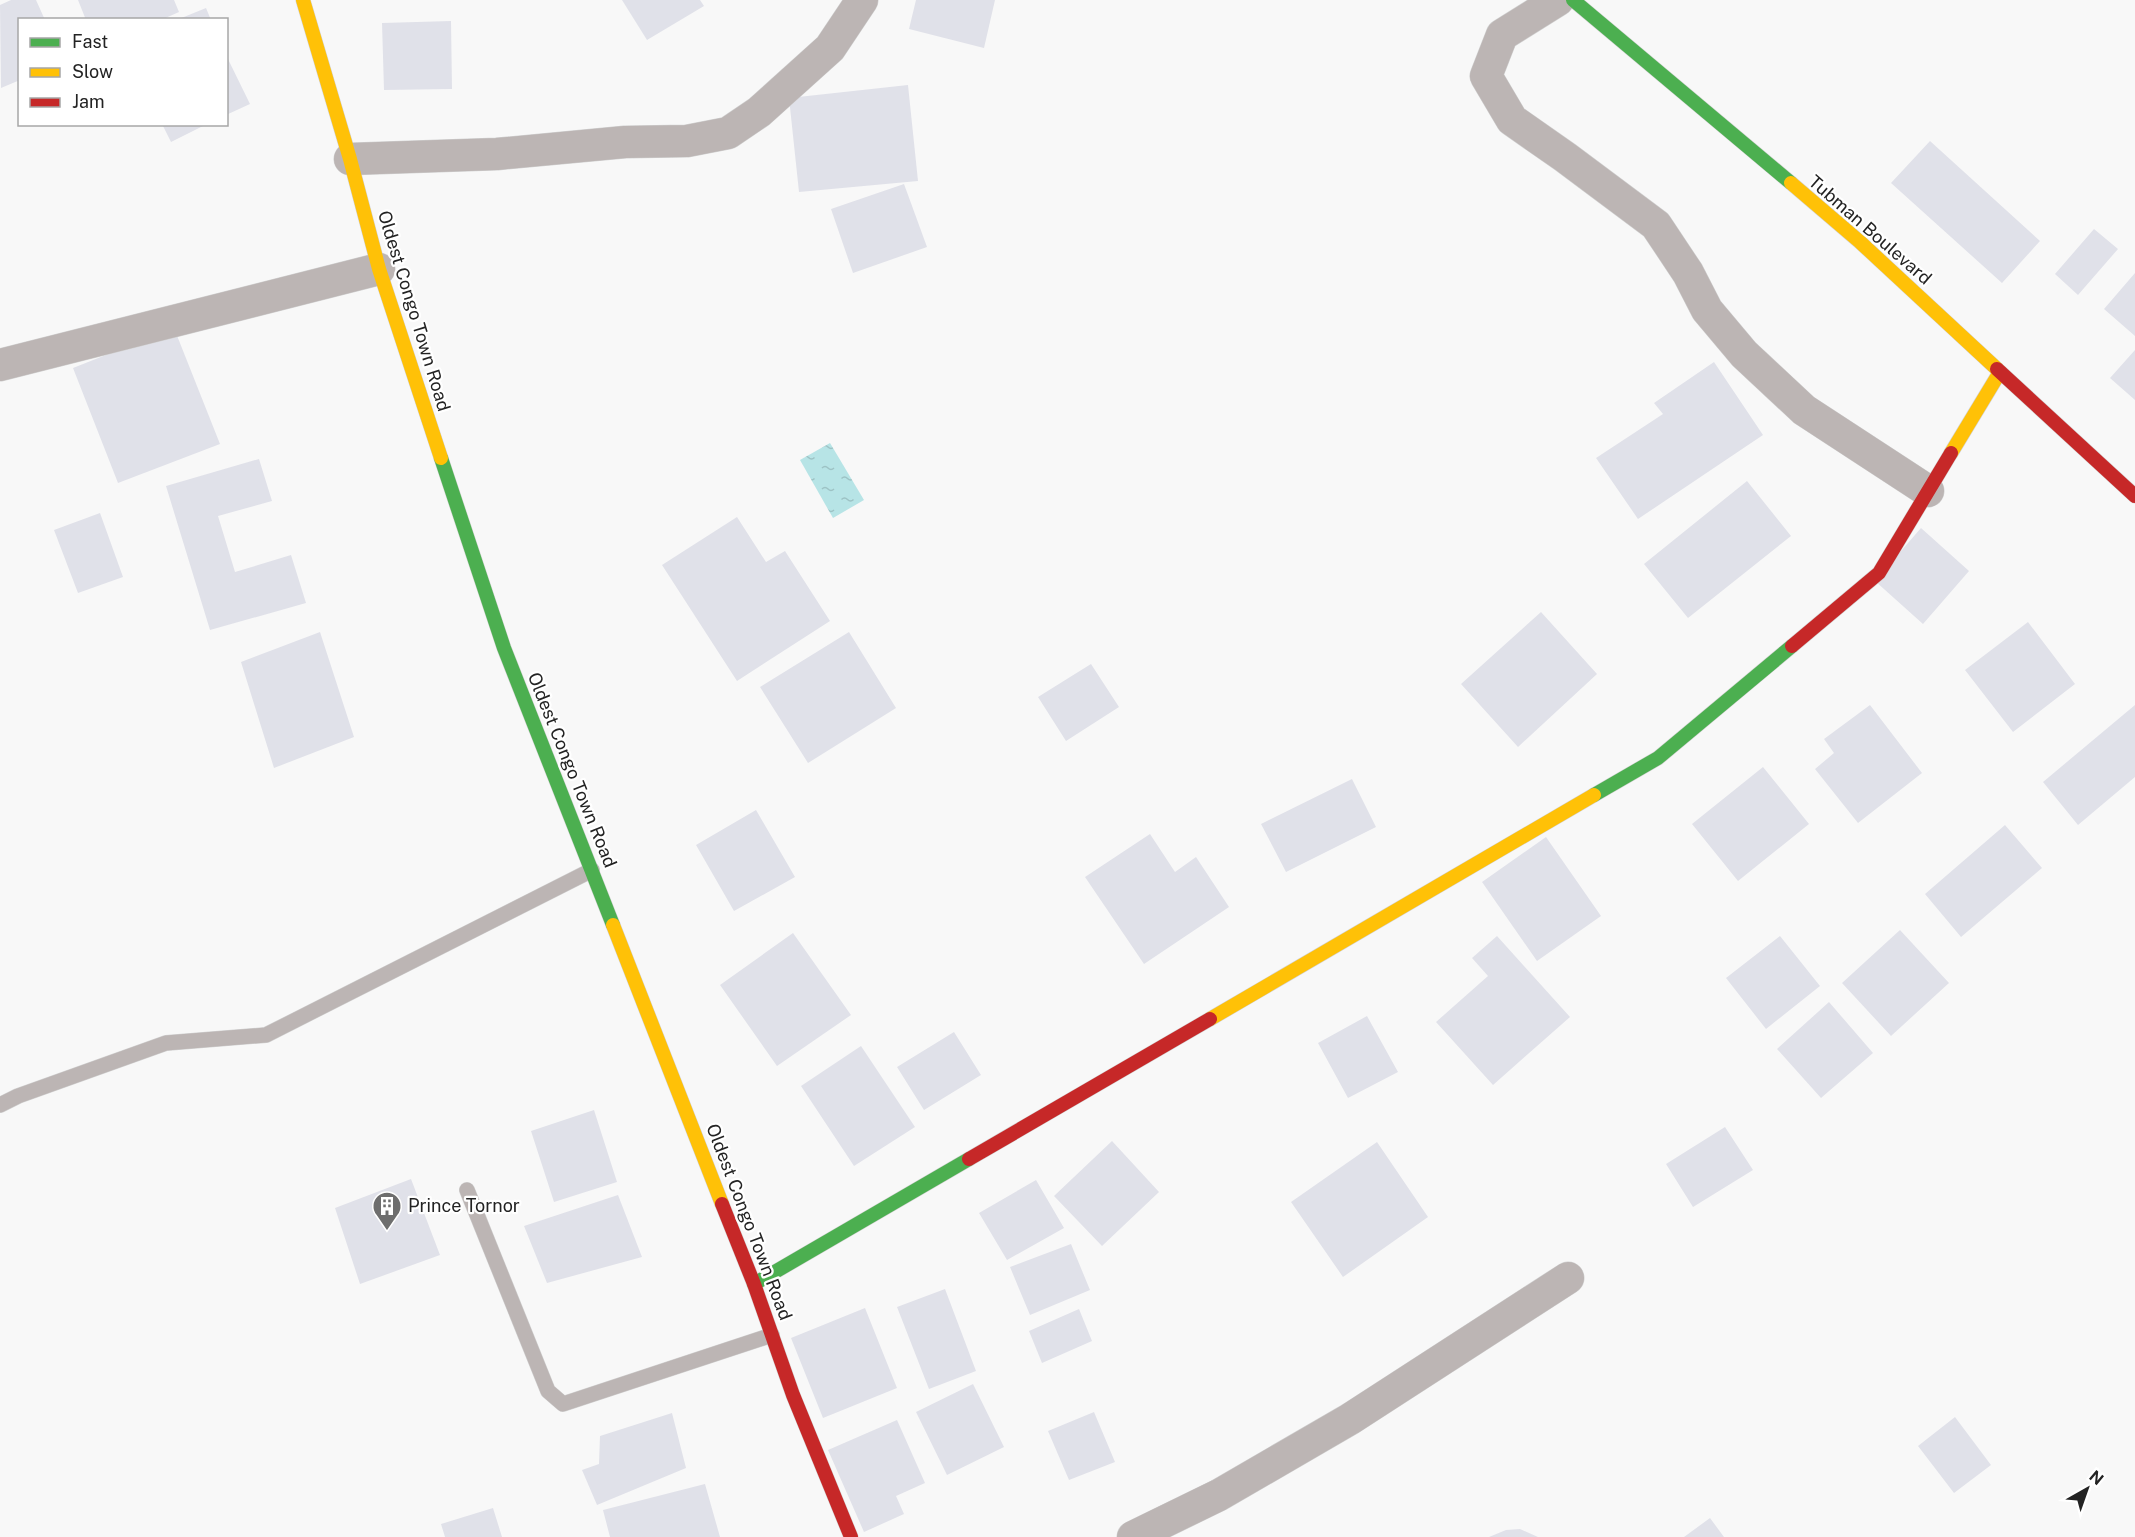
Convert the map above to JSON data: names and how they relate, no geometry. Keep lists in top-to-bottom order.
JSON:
{
  "streets": {
    "main road": ["Tubman Boulevard", "Oldest Congo Town Road"]
  },
  "places": {
    "building": ["Prince Tornor"]
  },
  "legend": ["Fast", "Slow", "Jam"],
  "north": "top right"
}
